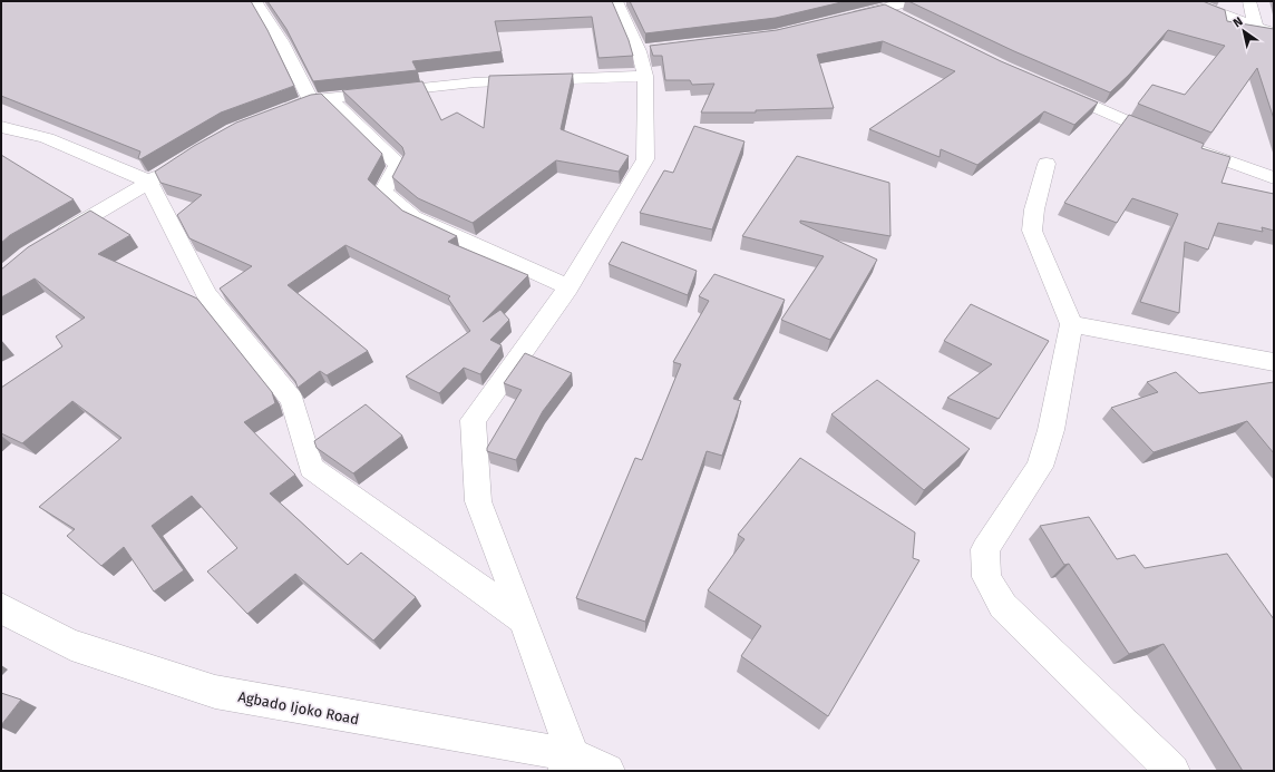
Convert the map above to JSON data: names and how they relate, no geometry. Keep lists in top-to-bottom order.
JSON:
{
  "streets": {
    "street": ["Agbado Ijoko Road"]
  },
  "north": "top left"
}
